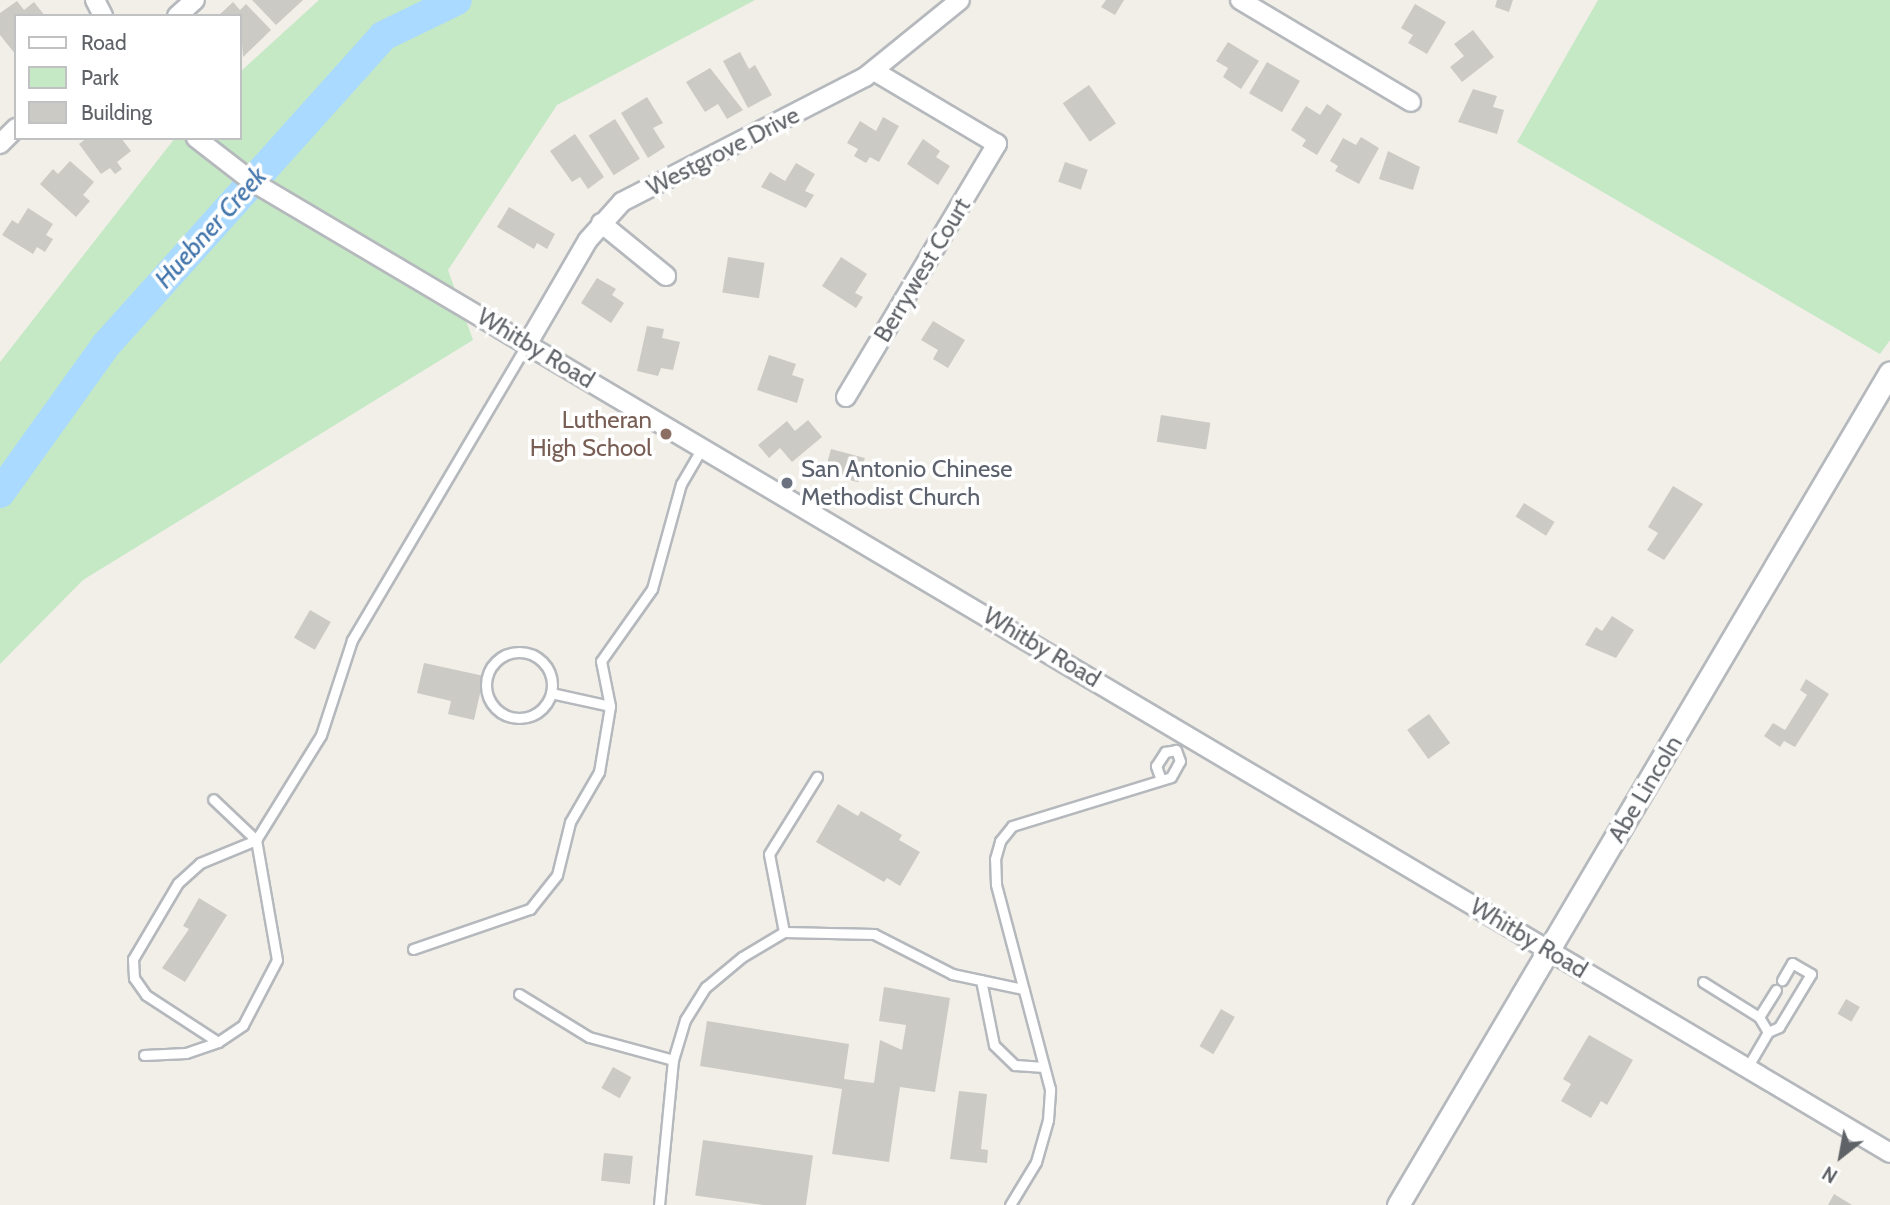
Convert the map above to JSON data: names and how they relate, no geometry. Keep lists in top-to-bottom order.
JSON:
{
  "streets": {
    "street": [
      "Westgrove Drive",
      "Berrywest Court",
      "Whitby Road",
      "Abe Lincoln"
    ]
  },
  "crossings": [
    ["Westgrove Drive", "Berrywest Court"],
    ["Westgrove Drive", "Whitby Road"],
    ["Whitby Road", "Abe Lincoln"]
  ],
  "water": ["Huebner Creek"],
  "places": ["Lutheran High School", "San Antonio Chinese Methodist Church"],
  "legend": ["Road", "Park", "Building"],
  "north": "bottom left"
}
